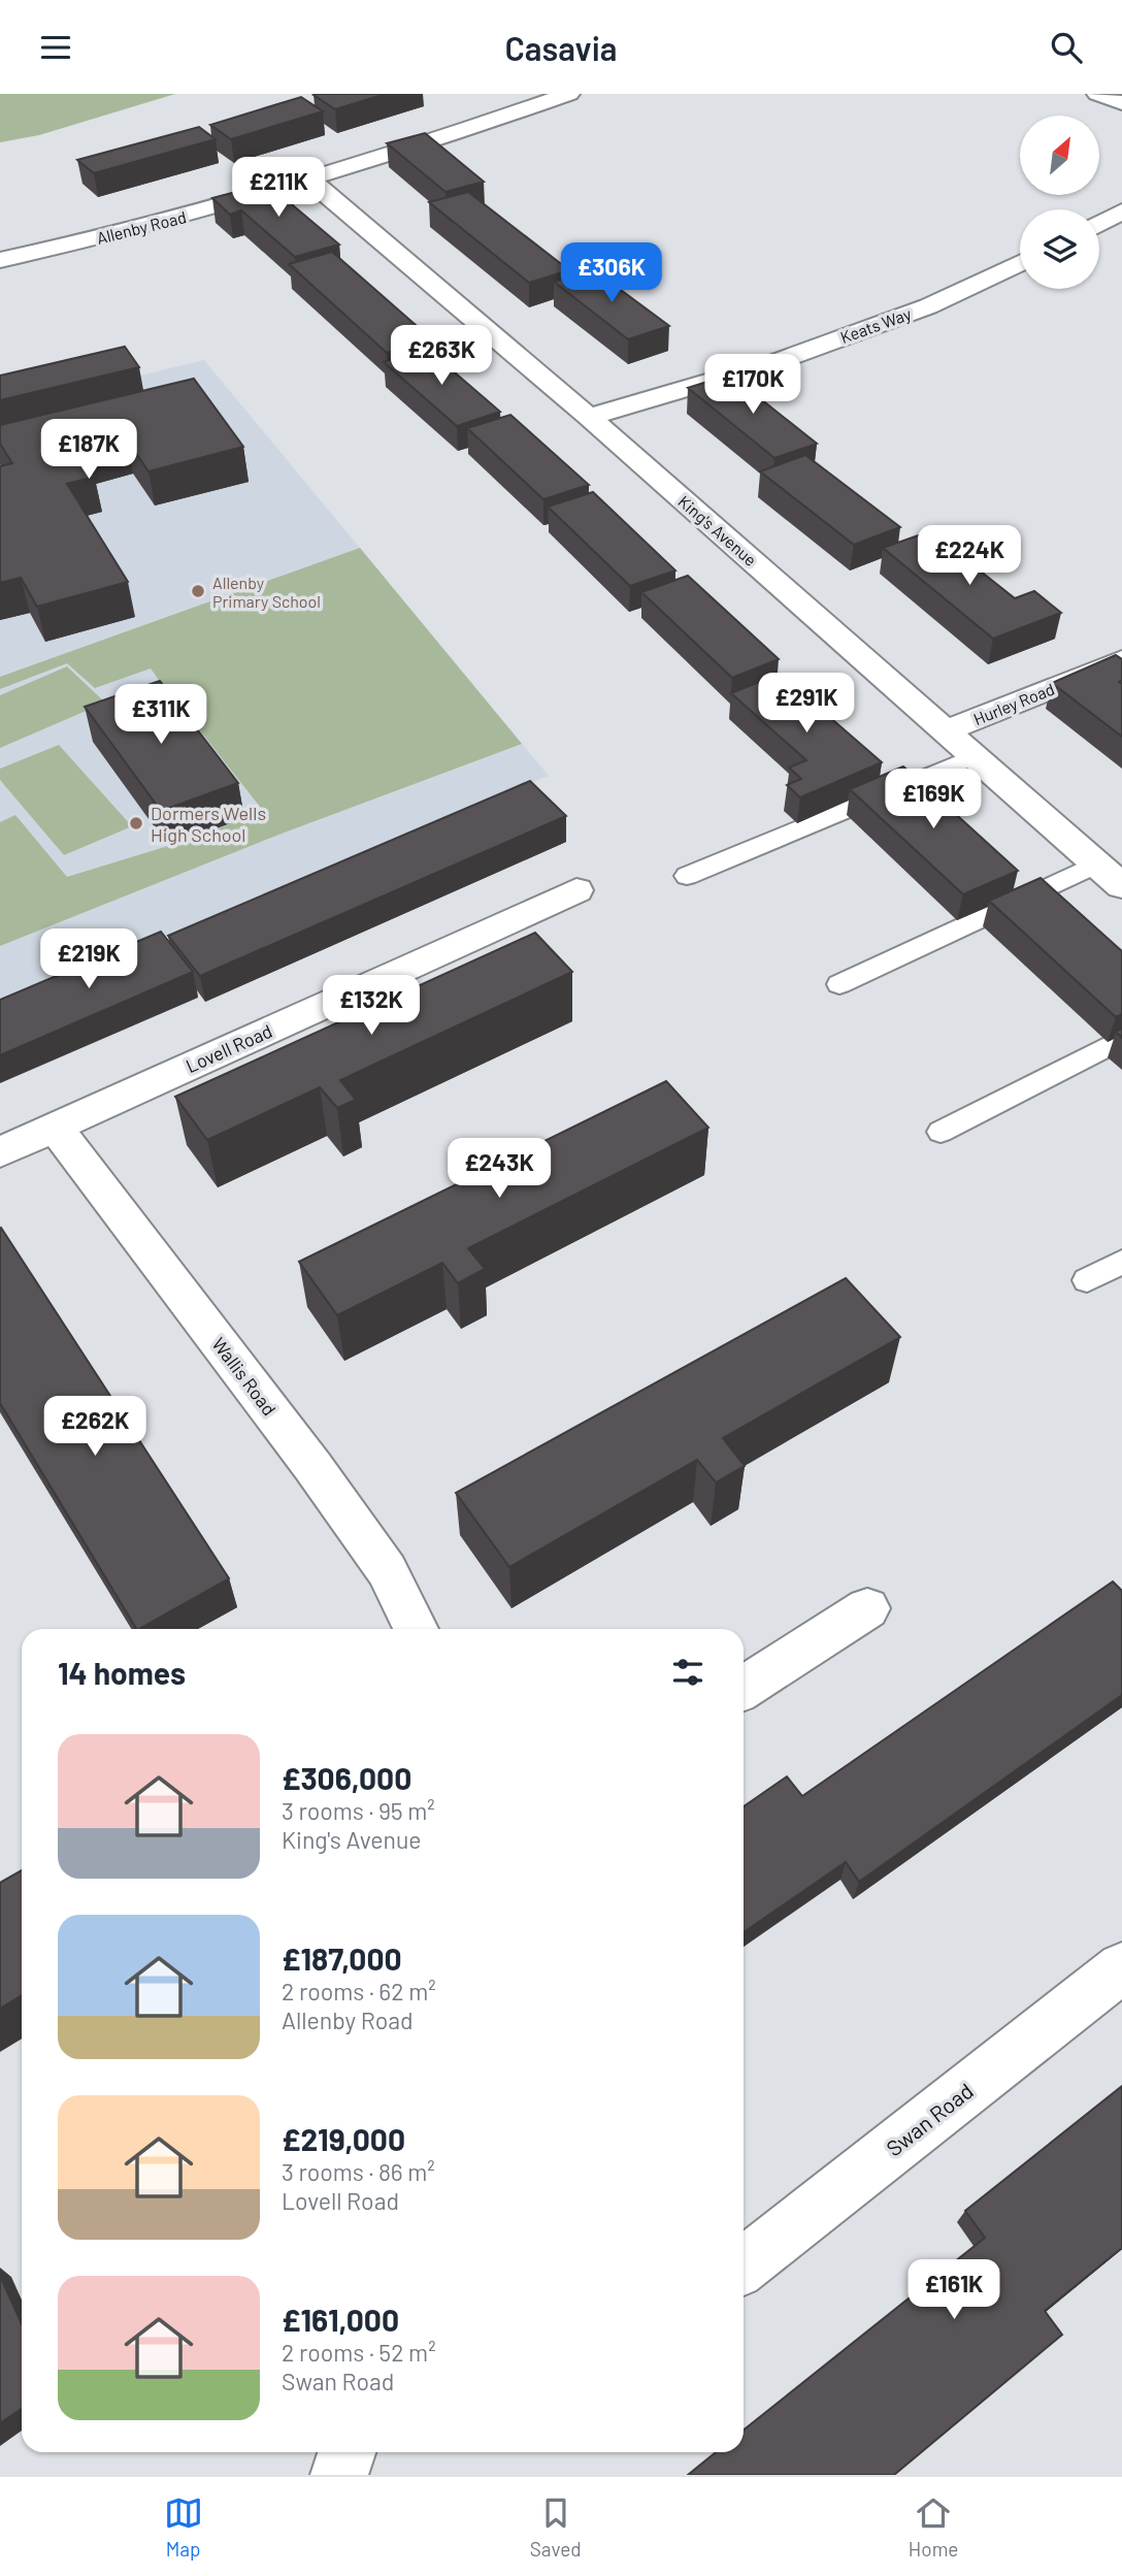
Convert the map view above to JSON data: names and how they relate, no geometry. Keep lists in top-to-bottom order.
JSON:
{
  "streets": {
    "street": [
      "Allenby Road",
      "Keats Way",
      "King's Avenue",
      "Hurley Road",
      "Lovell Road",
      "Wallis Road",
      "Swan Road"
    ]
  },
  "crossings": [
    ["Allenby Road", "King's Avenue"],
    ["Keats Way", "King's Avenue"],
    ["King's Avenue", "Hurley Road"],
    ["Lovell Road", "Wallis Road"]
  ],
  "places": ["Allenby Primary School", "Dormers Wells High School"],
  "north": "top right",
  "page": {
    "header": "Casavia",
    "price": [
      "£211K",
      "£306K",
      "£263K",
      "£170K",
      "£187K",
      "£224K",
      "£291K",
      "£311K",
      "£169K",
      "£219K",
      "£132K",
      "£243K",
      "£262K",
      "£161K"
    ],
    "heading": "14 homes",
    "list": [
      {
        "name": "£306,000",
        "note": "3 rooms · 95 m² · King's Avenue"
      },
      {
        "name": "£187,000",
        "note": "2 rooms · 62 m² · Allenby Road"
      },
      {
        "name": "£219,000",
        "note": "3 rooms · 86 m² · Lovell Road"
      },
      {
        "name": "£161,000",
        "note": "2 rooms · 52 m² · Swan Road"
      }
    ],
    "tabs": ["Map", "Saved", "Home"]
  }
}
